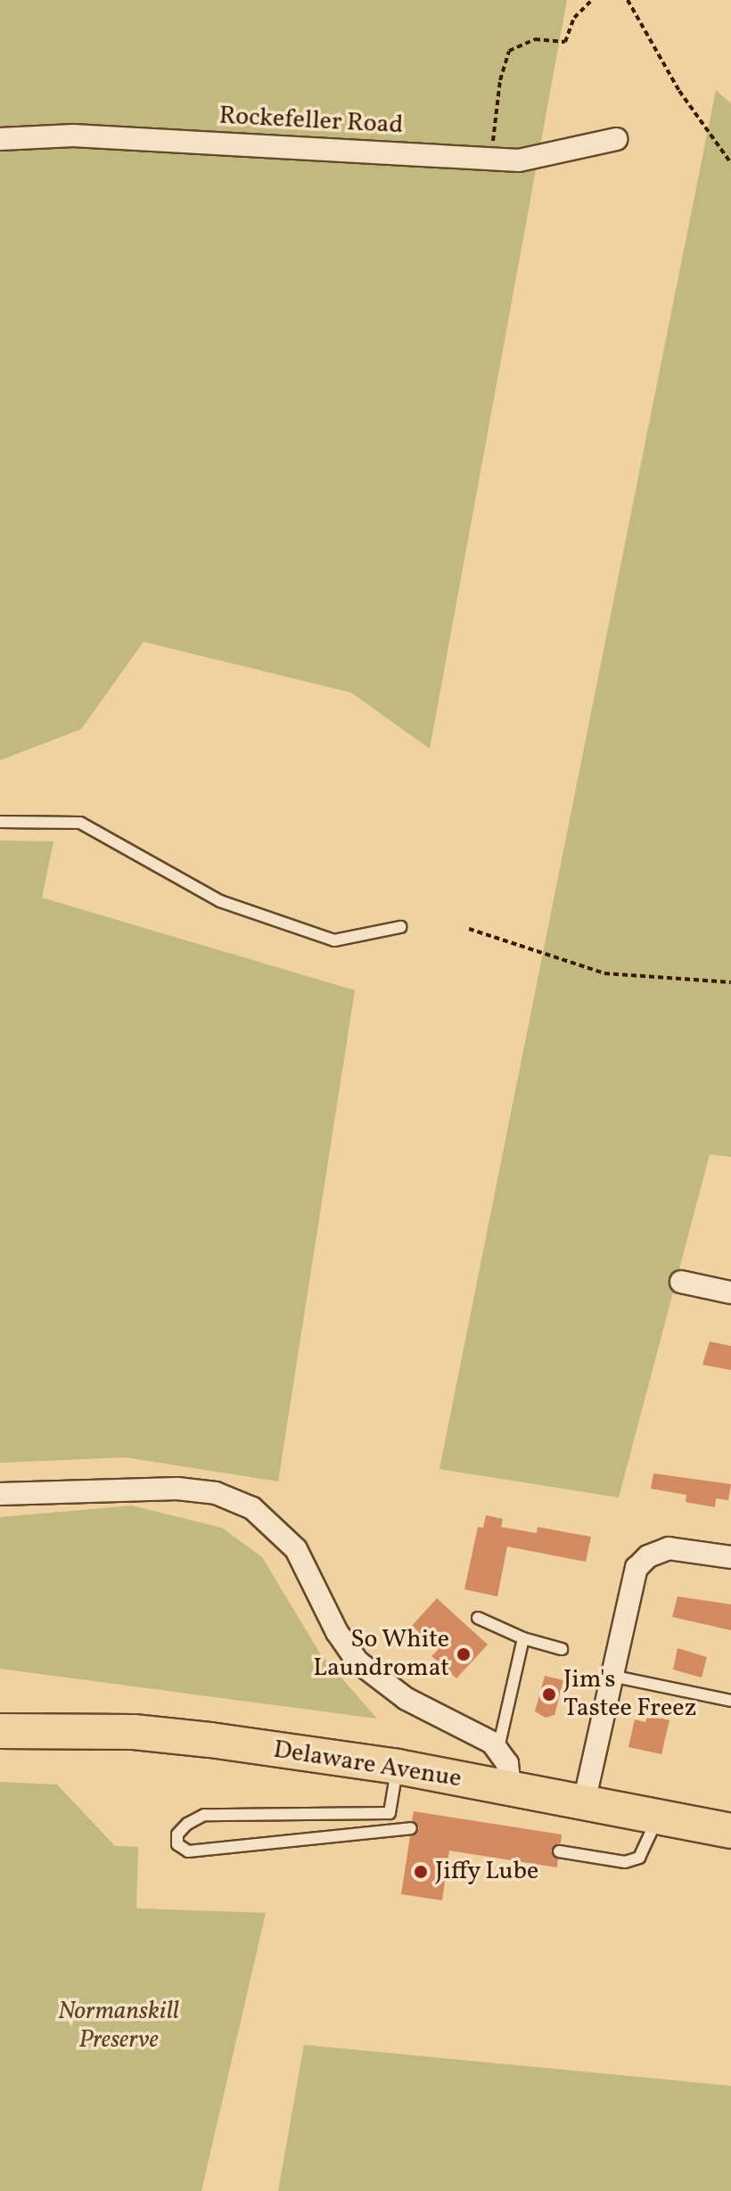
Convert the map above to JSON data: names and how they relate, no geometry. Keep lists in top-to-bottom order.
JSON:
{
  "streets": {
    "main road": ["Delaware Avenue"],
    "street": ["Rockefeller Road"]
  },
  "parks": ["Normanskill Preserve"],
  "places": ["So White Laundromat", "Jim's Tastee Freez", "Jiffy Lube"]
}
